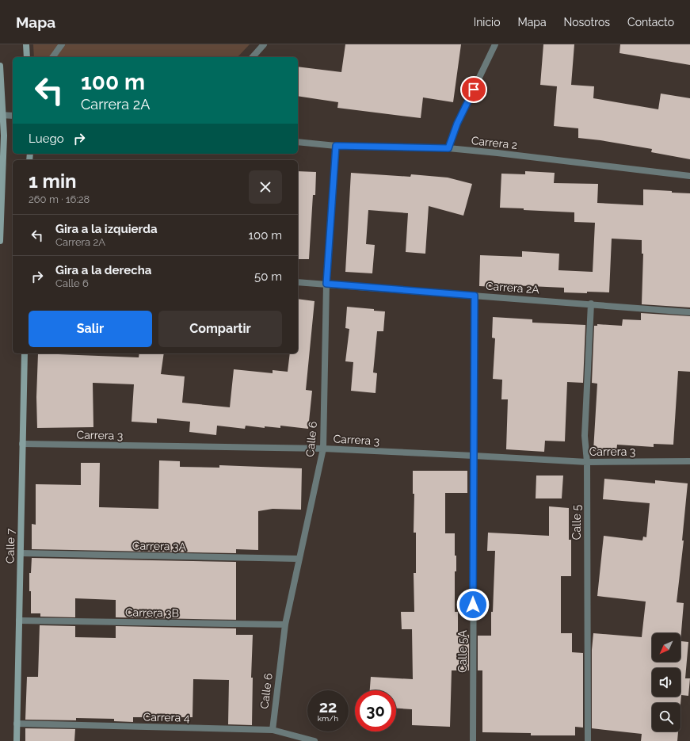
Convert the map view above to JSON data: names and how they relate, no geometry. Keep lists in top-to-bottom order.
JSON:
{
  "streets": {
    "main road": ["Calle 7"],
    "street": [
      "Carrera 2",
      "Carrera 2A",
      "Carrera 3",
      "Calle 6",
      "Calle 5",
      "Carrera 3A",
      "Carrera 3B",
      "Calle 5A",
      "Carrera 4"
    ]
  },
  "crossings": [
    ["Carrera 2", "Calle 6"],
    ["Carrera 2A", "Calle 6"],
    ["Carrera 2A", "Calle 5"],
    ["Carrera 2A", "Calle 5A"],
    ["Carrera 3", "Calle 6"],
    ["Carrera 3", "Calle 5"],
    ["Carrera 3", "Calle 7"],
    ["Carrera 3", "Calle 5A"],
    ["Calle 6", "Carrera 3A"],
    ["Calle 6", "Carrera 3B"],
    ["Calle 6", "Carrera 4"],
    ["Calle 7", "Carrera 3A"],
    ["Calle 7", "Carrera 3B"],
    ["Calle 7", "Carrera 4"]
  ],
  "north": "bottom left",
  "page": {
    "header": "Mapa",
    "nav": [
      "Inicio",
      "Mapa",
      "Nosotros",
      "Contacto"
    ],
    "turn": ["100 m", "Carrera 2A"],
    "then": "Luego",
    "heading": ["1 min", "260 m · 16:28"],
    "list": [
      {
        "name": "Gira a la izquierda",
        "note": "Carrera 2A",
        "value": "100 m"
      },
      {
        "name": "Gira a la derecha",
        "note": "Calle 6",
        "value": "50 m"
      }
    ],
    "buttons": ["Salir", "Compartir"],
    "speed": "22 km/h",
    "limit": "30"
  }
}
